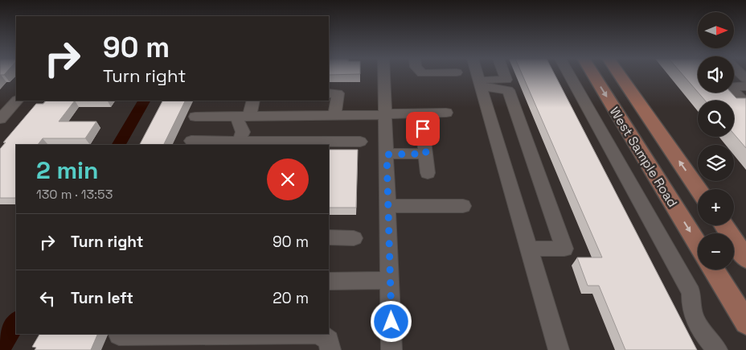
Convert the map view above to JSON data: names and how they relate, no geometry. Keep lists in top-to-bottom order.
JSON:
{
  "streets": {
    "main road": ["West Sample Road"]
  },
  "north": "right",
  "page": {
    "map_buttons": ["+", "−"],
    "turn": ["90 m", "Turn right"],
    "heading": ["2 min", "130 m · 13:53"],
    "list": [
      {
        "name": "Turn right",
        "value": "90 m"
      },
      {
        "name": "Turn left",
        "value": "20 m"
      }
    ]
  }
}
